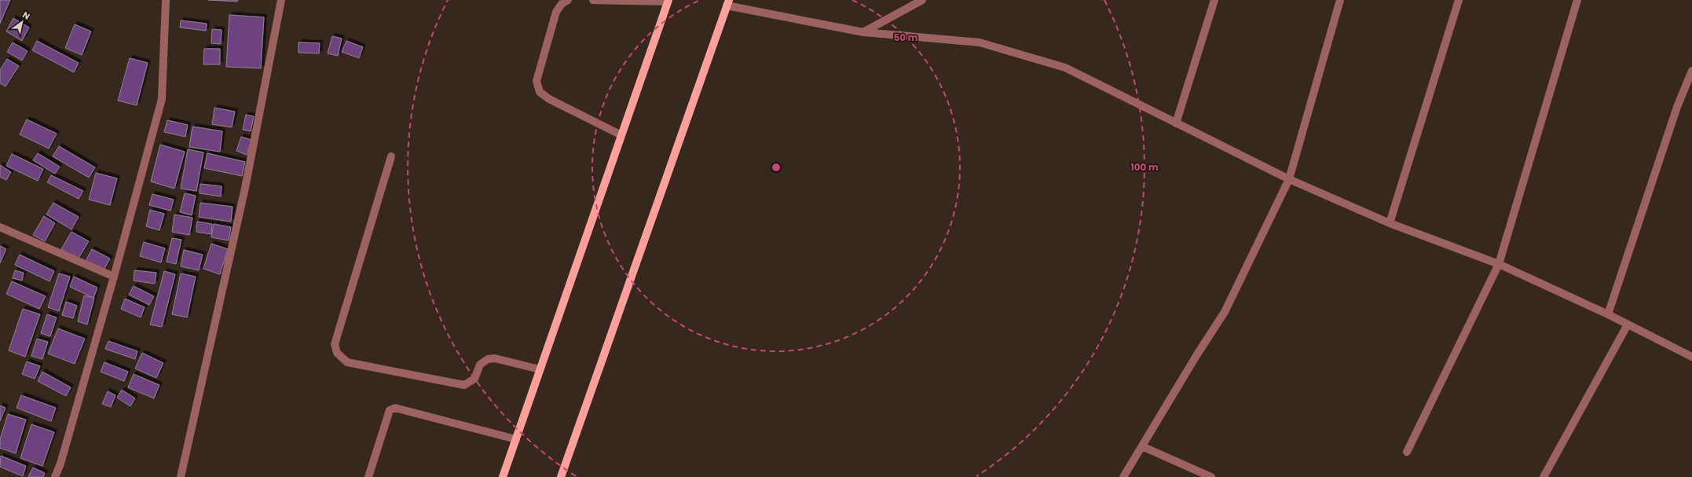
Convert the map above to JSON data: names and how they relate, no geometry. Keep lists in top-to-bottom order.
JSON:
{
  "north": "top right",
  "rings": ["50 m", "100 m"]
}
